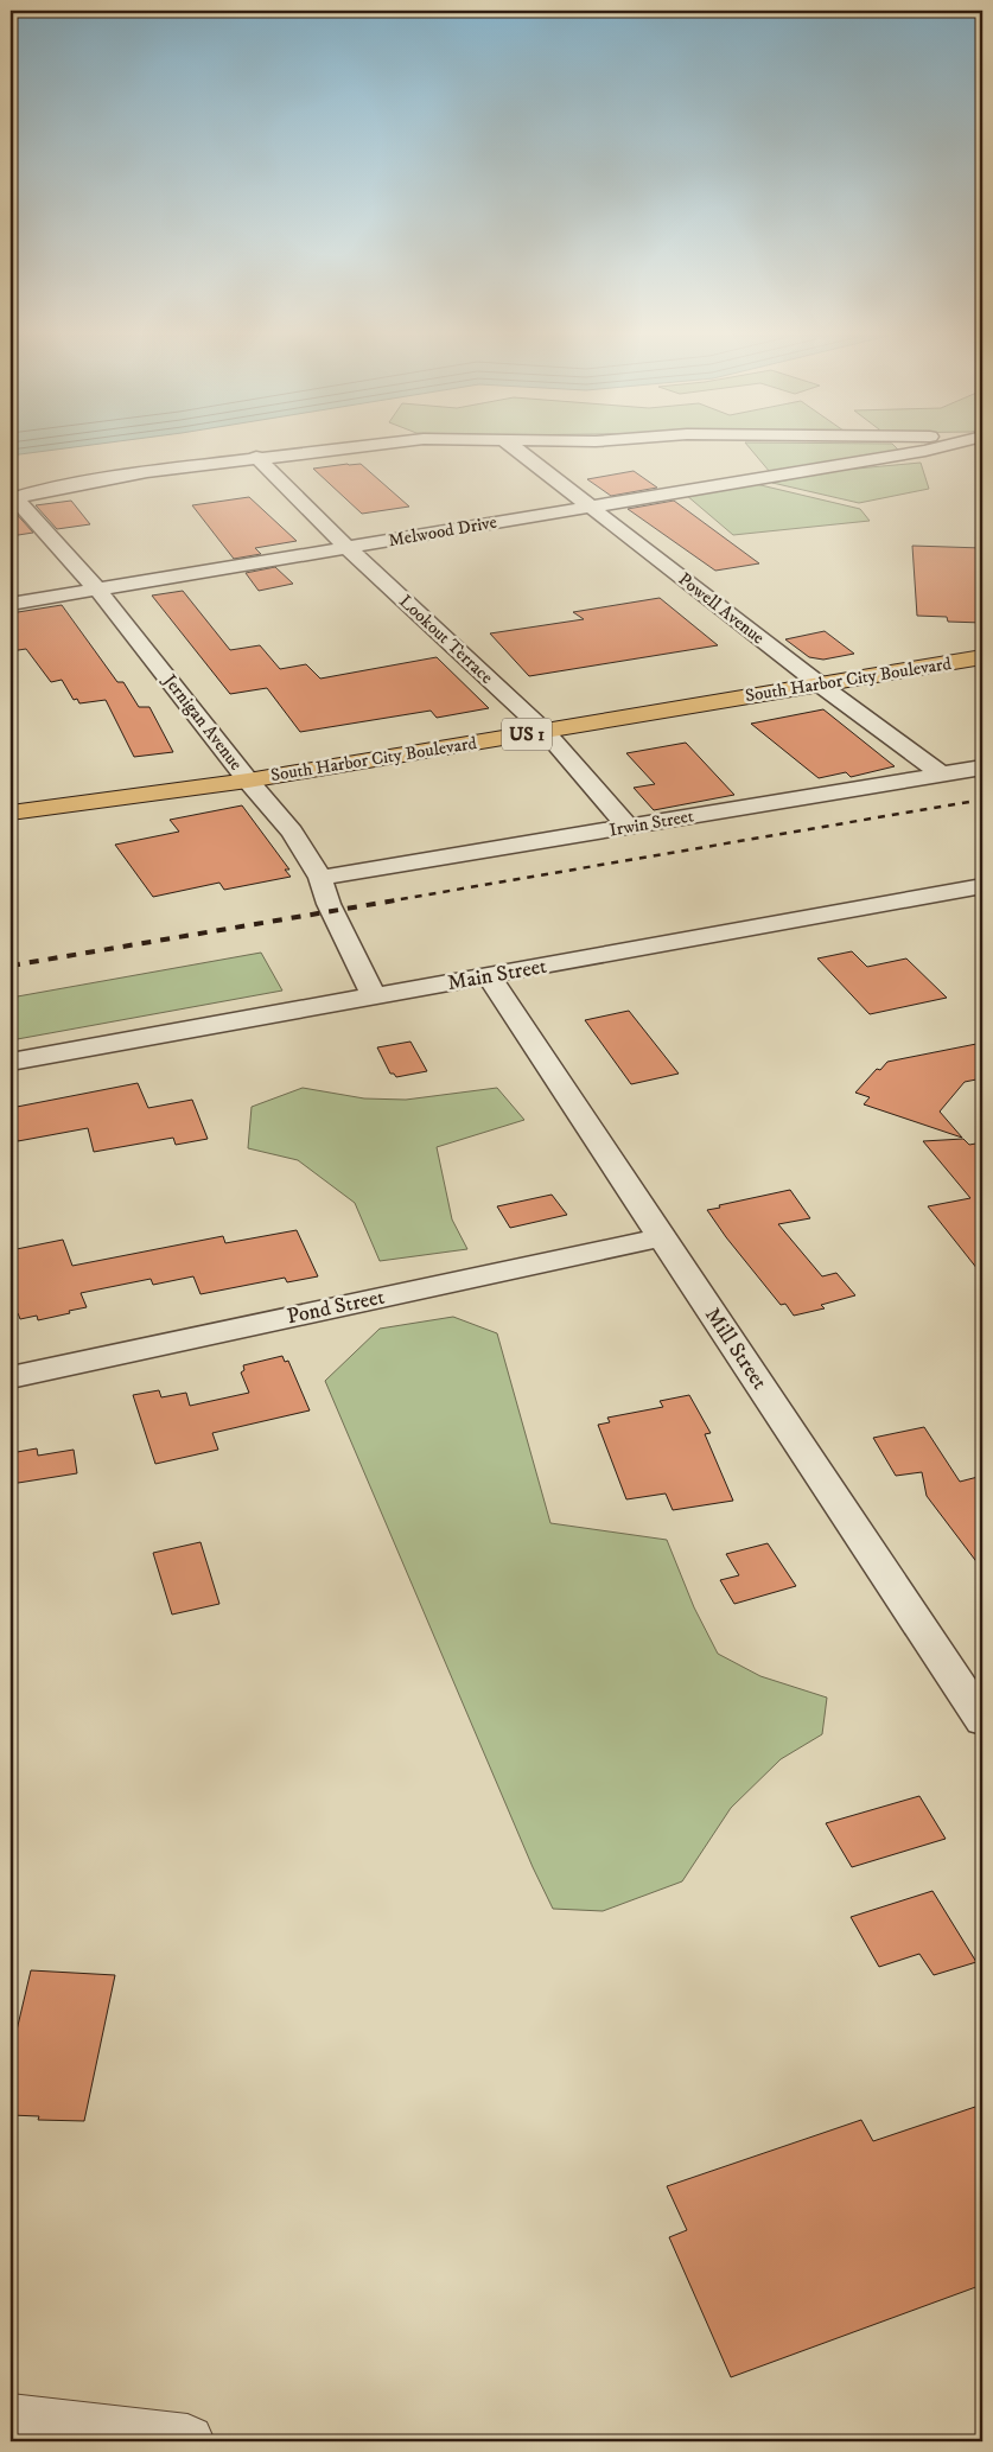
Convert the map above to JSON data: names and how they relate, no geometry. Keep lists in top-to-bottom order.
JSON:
{
  "streets": {
    "main road": ["South Harbor City Boulevard", "US 1"],
    "street": [
      "Melwood Drive",
      "Powell Avenue",
      "Lookout Terrace",
      "Jernigan Avenue",
      "Irwin Street",
      "Main Street",
      "Pond Street",
      "Mill Street"
    ]
  },
  "crossings": [
    ["Melwood Drive", "Powell Avenue"],
    ["Melwood Drive", "Lookout Terrace"],
    ["Melwood Drive", "Jernigan Avenue"],
    ["Powell Avenue", "South Harbor City Boulevard"],
    ["Powell Avenue", "Irwin Street"],
    ["Lookout Terrace", "South Harbor City Boulevard"],
    ["Lookout Terrace", "Irwin Street"],
    ["South Harbor City Boulevard", "Jernigan Avenue"],
    ["Jernigan Avenue", "Irwin Street"],
    ["Jernigan Avenue", "Main Street"],
    ["Main Street", "Mill Street"],
    ["Pond Street", "Mill Street"]
  ]
}
